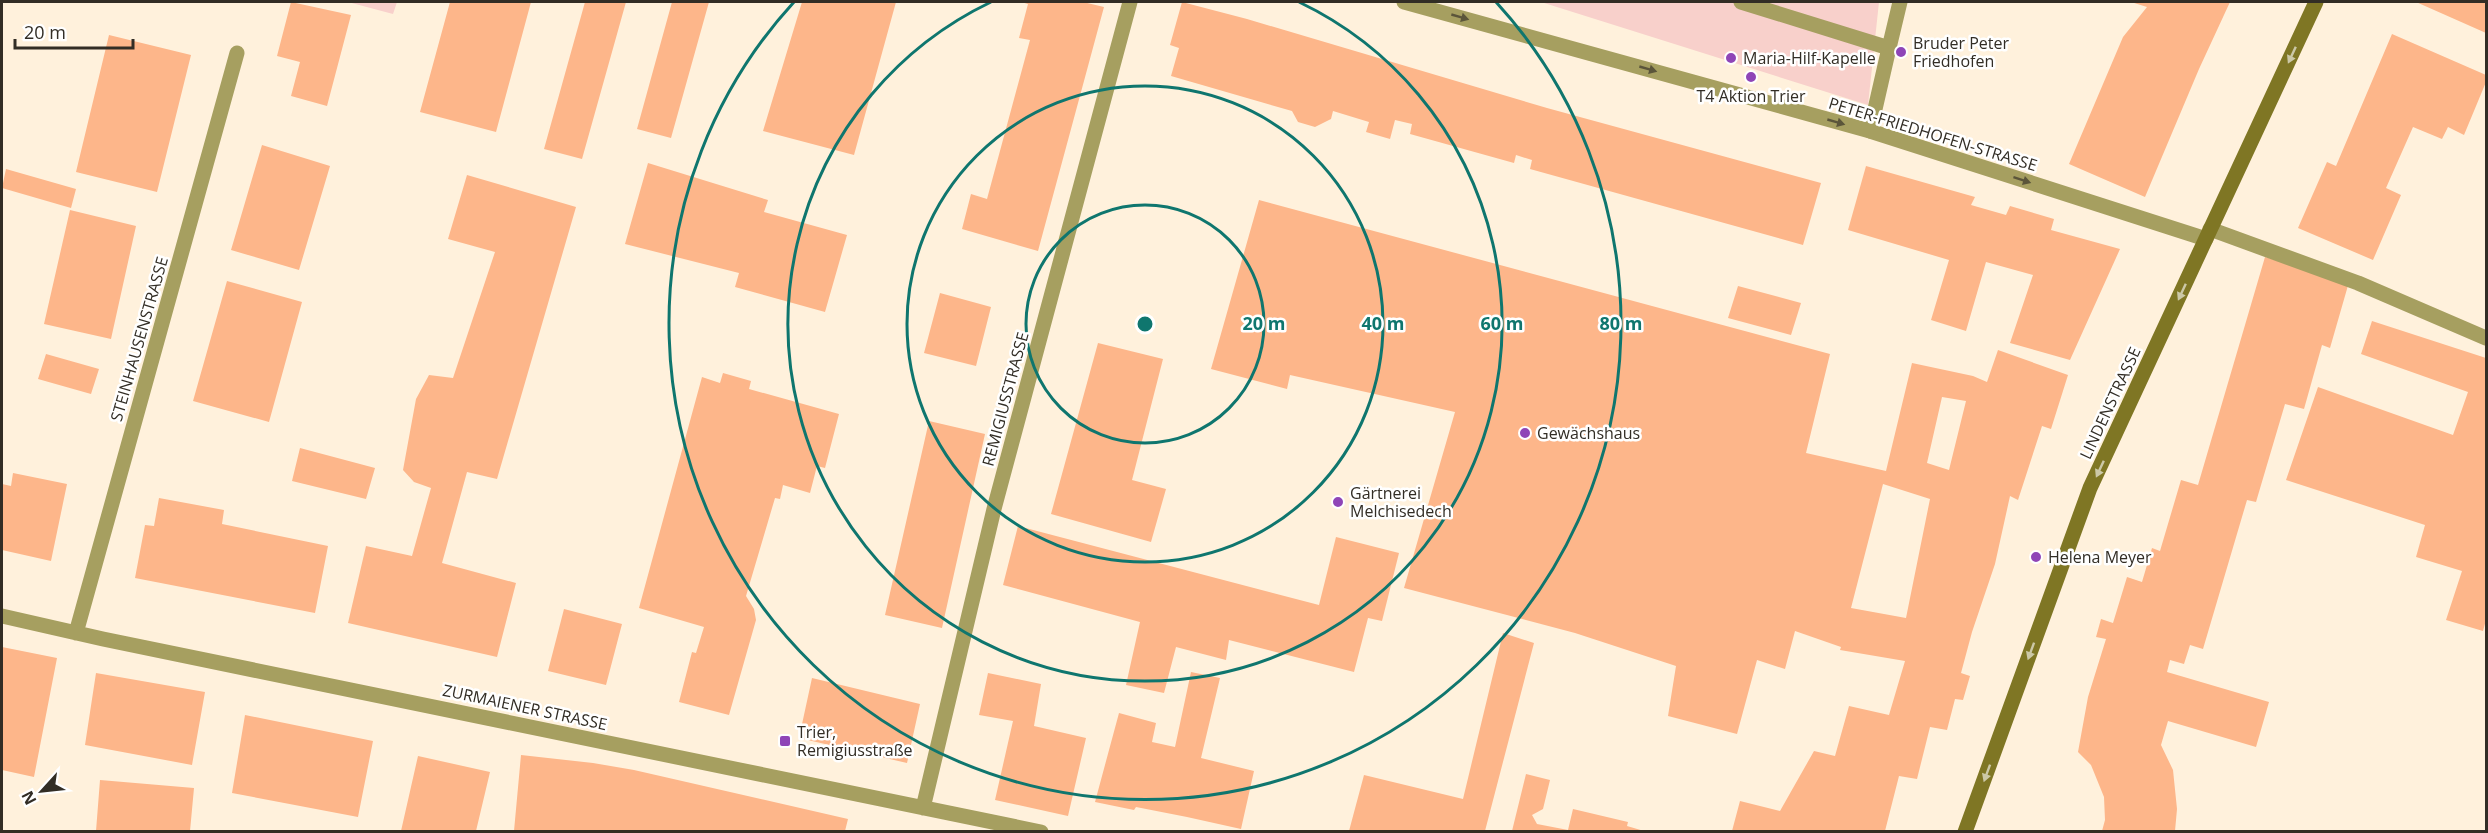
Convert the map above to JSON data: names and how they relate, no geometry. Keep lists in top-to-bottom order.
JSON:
{
  "streets": {
    "main road": ["LINDENSTRASSE"],
    "street": [
      "PETER-FRIEDHOFEN-STRASSE",
      "STEINHAUSENSTRASSE",
      "REMIGIUSSTRASSE",
      "ZURMAIENER STRASSE"
    ]
  },
  "crossings": [
    ["PETER-FRIEDHOFEN-STRASSE", "LINDENSTRASSE"],
    ["STEINHAUSENSTRASSE", "ZURMAIENER STRASSE"],
    ["REMIGIUSSTRASSE", "ZURMAIENER STRASSE"]
  ],
  "one_way": ["PETER-FRIEDHOFEN-STRASSE", "LINDENSTRASSE"],
  "places": {
    "other": [
      "Bruder Peter Friedhofen",
      "Maria-Hilf-Kapelle",
      "T4 Aktion Trier",
      "Gewächshaus",
      "Gärtnerei Melchisedech",
      "Helena Meyer"
    ],
    "transit": ["Trier, Remigiusstraße"]
  },
  "scale_bar": "20 m",
  "north": "bottom left",
  "rings": [
    "20 m",
    "40 m",
    "60 m",
    "80 m"
  ]
}
